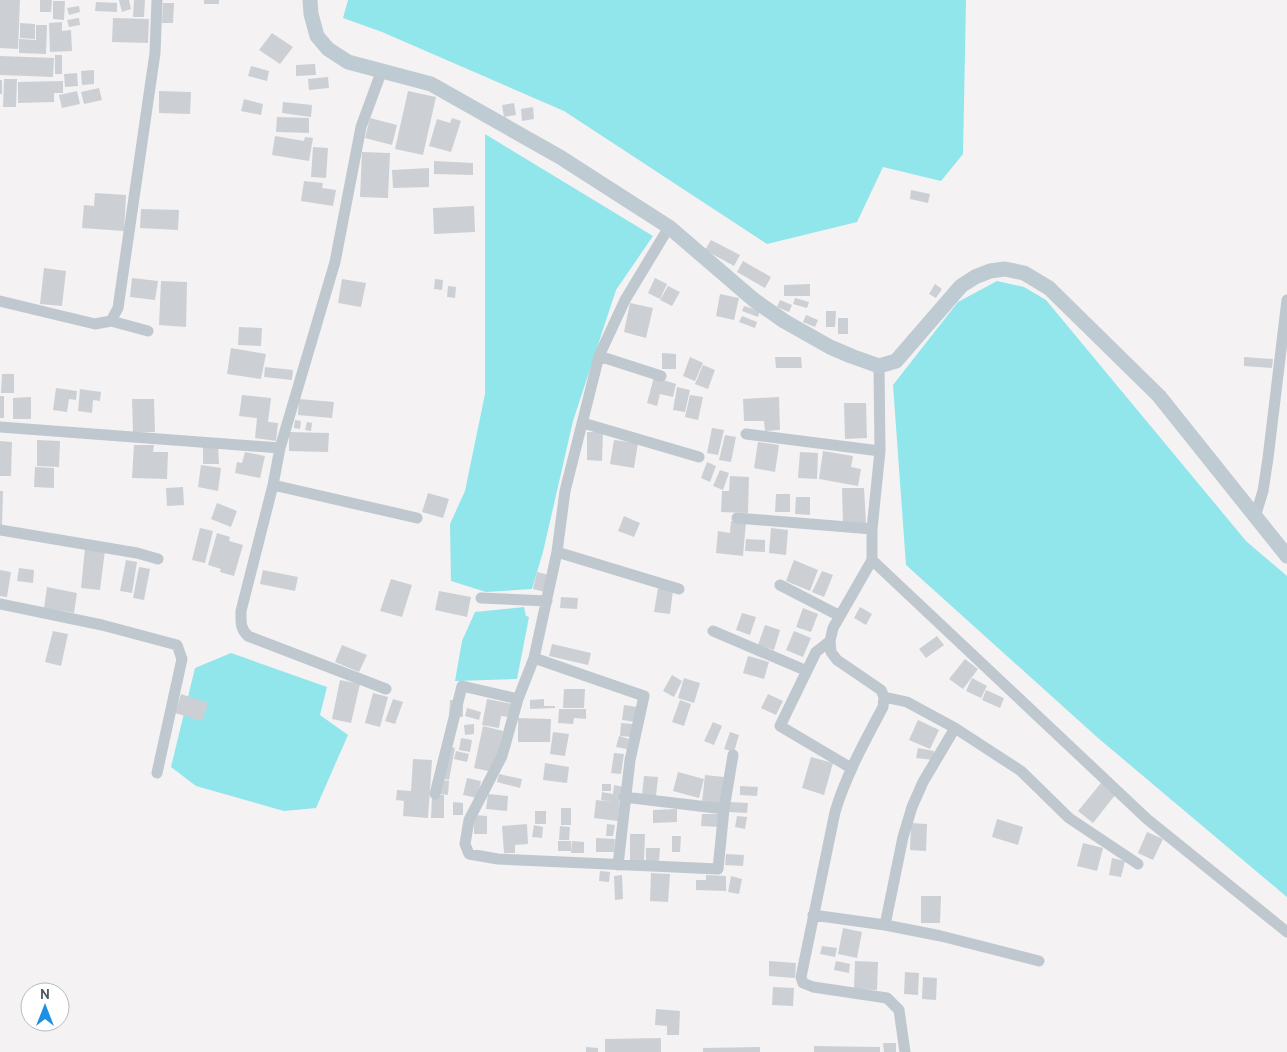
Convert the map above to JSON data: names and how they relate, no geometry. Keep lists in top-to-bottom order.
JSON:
{
  "north": "top"
}
